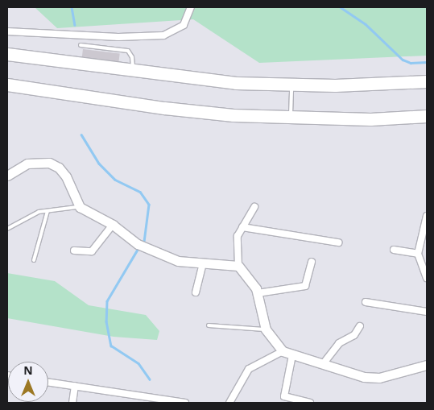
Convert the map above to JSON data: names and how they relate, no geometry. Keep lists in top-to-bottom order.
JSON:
{
  "north": "top"
}
